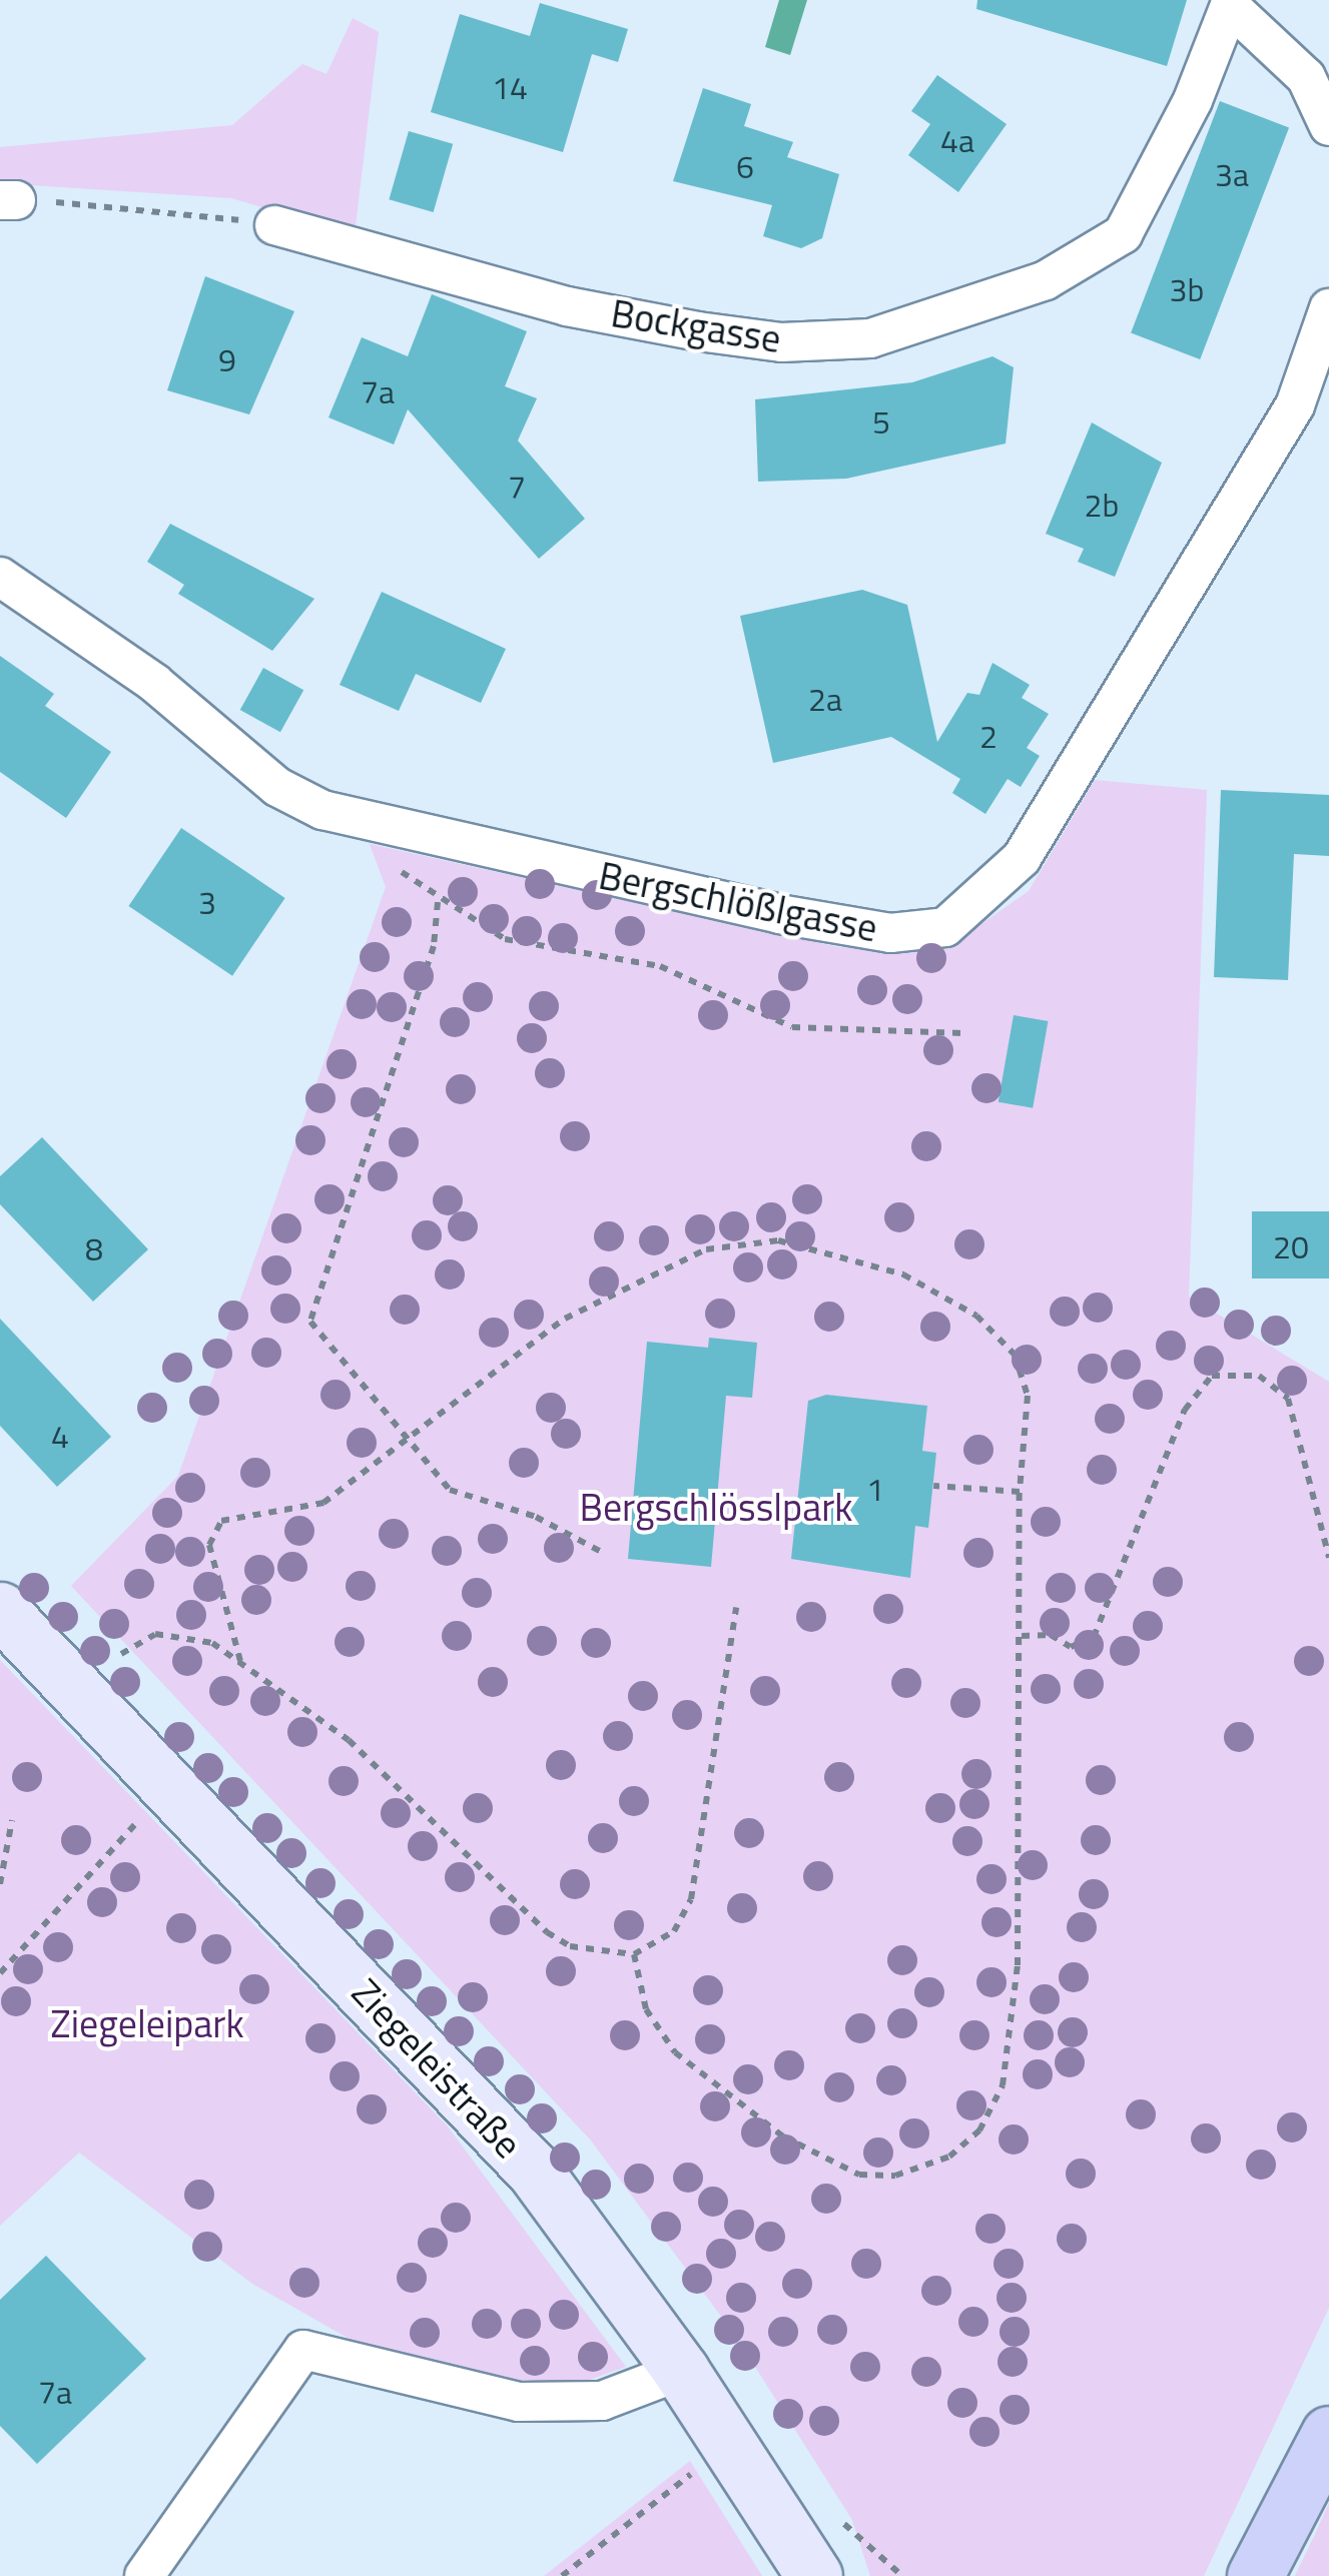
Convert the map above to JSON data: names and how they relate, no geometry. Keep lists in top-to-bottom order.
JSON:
{
  "streets": {
    "street": ["Bockgasse", "Bergschlößlgasse", "Ziegeleistraße"]
  },
  "parks": ["Bergschlösslpark", "Ziegeleipark"],
  "house_numbers": [
    "14",
    "4a",
    "6",
    "3a",
    "3b",
    "9",
    "7a",
    "5",
    "7",
    "2b",
    "2a",
    "2",
    "3",
    "20",
    "8",
    "4",
    "1",
    "7a"
  ]
}
